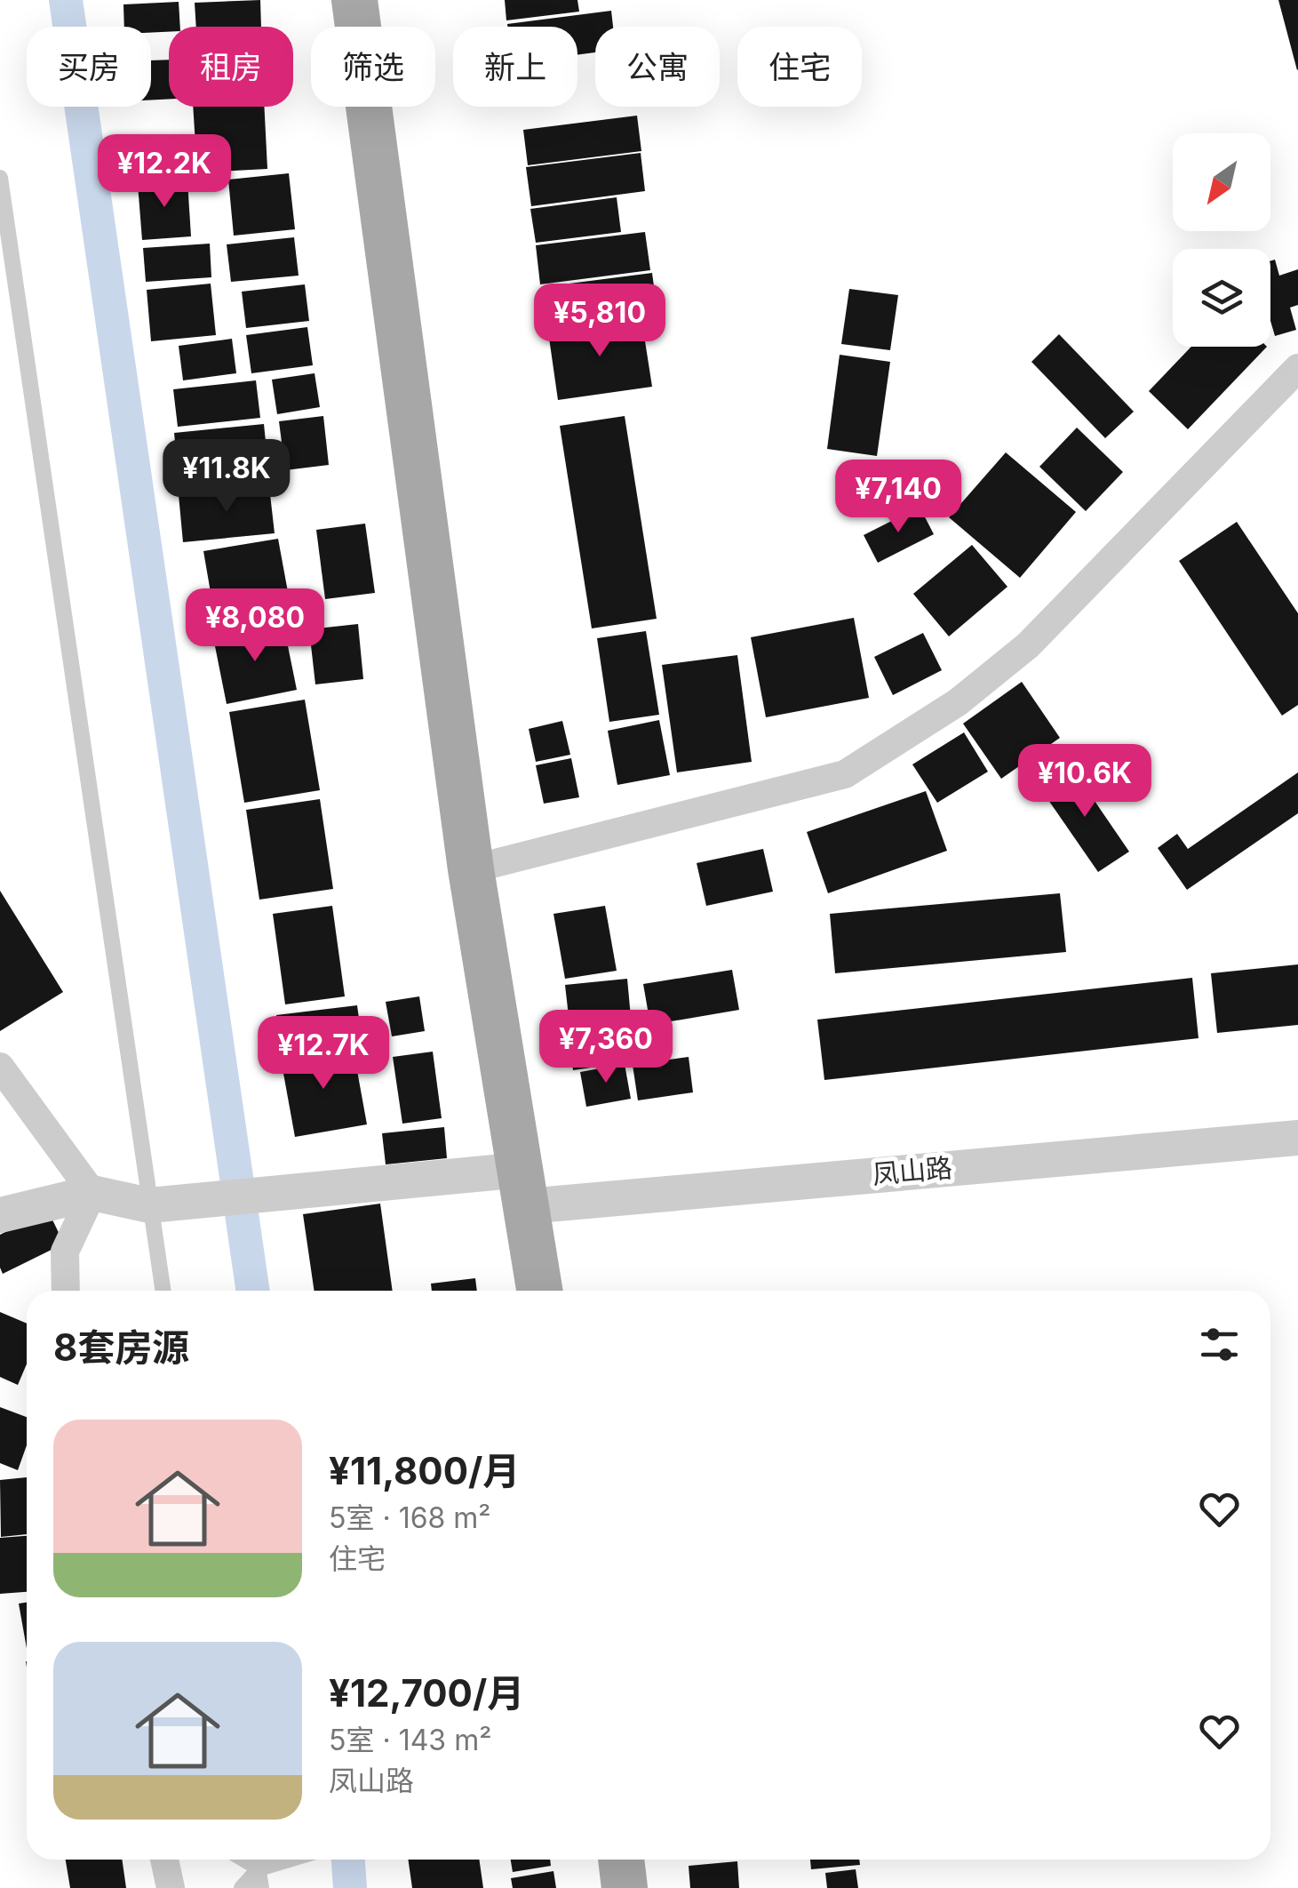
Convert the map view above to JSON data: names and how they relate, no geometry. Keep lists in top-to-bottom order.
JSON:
{
  "streets": {
    "street": ["凤山路"]
  },
  "north": "bottom left",
  "page": {
    "chip": [
      "买房",
      "租房",
      "筛选",
      "新上",
      "公寓",
      "住宅"
    ],
    "price": [
      "¥12.2K",
      "¥5,810",
      "¥11.8K",
      "¥7,140",
      "¥8,080",
      "¥10.6K",
      "¥7,360",
      "¥12.7K"
    ],
    "heading": "8套房源",
    "list": [
      {
        "name": "¥11,800/月",
        "note": "5室 · 168 m² · 住宅"
      },
      {
        "name": "¥12,700/月",
        "note": "5室 · 143 m² · 凤山路"
      }
    ]
  }
}
